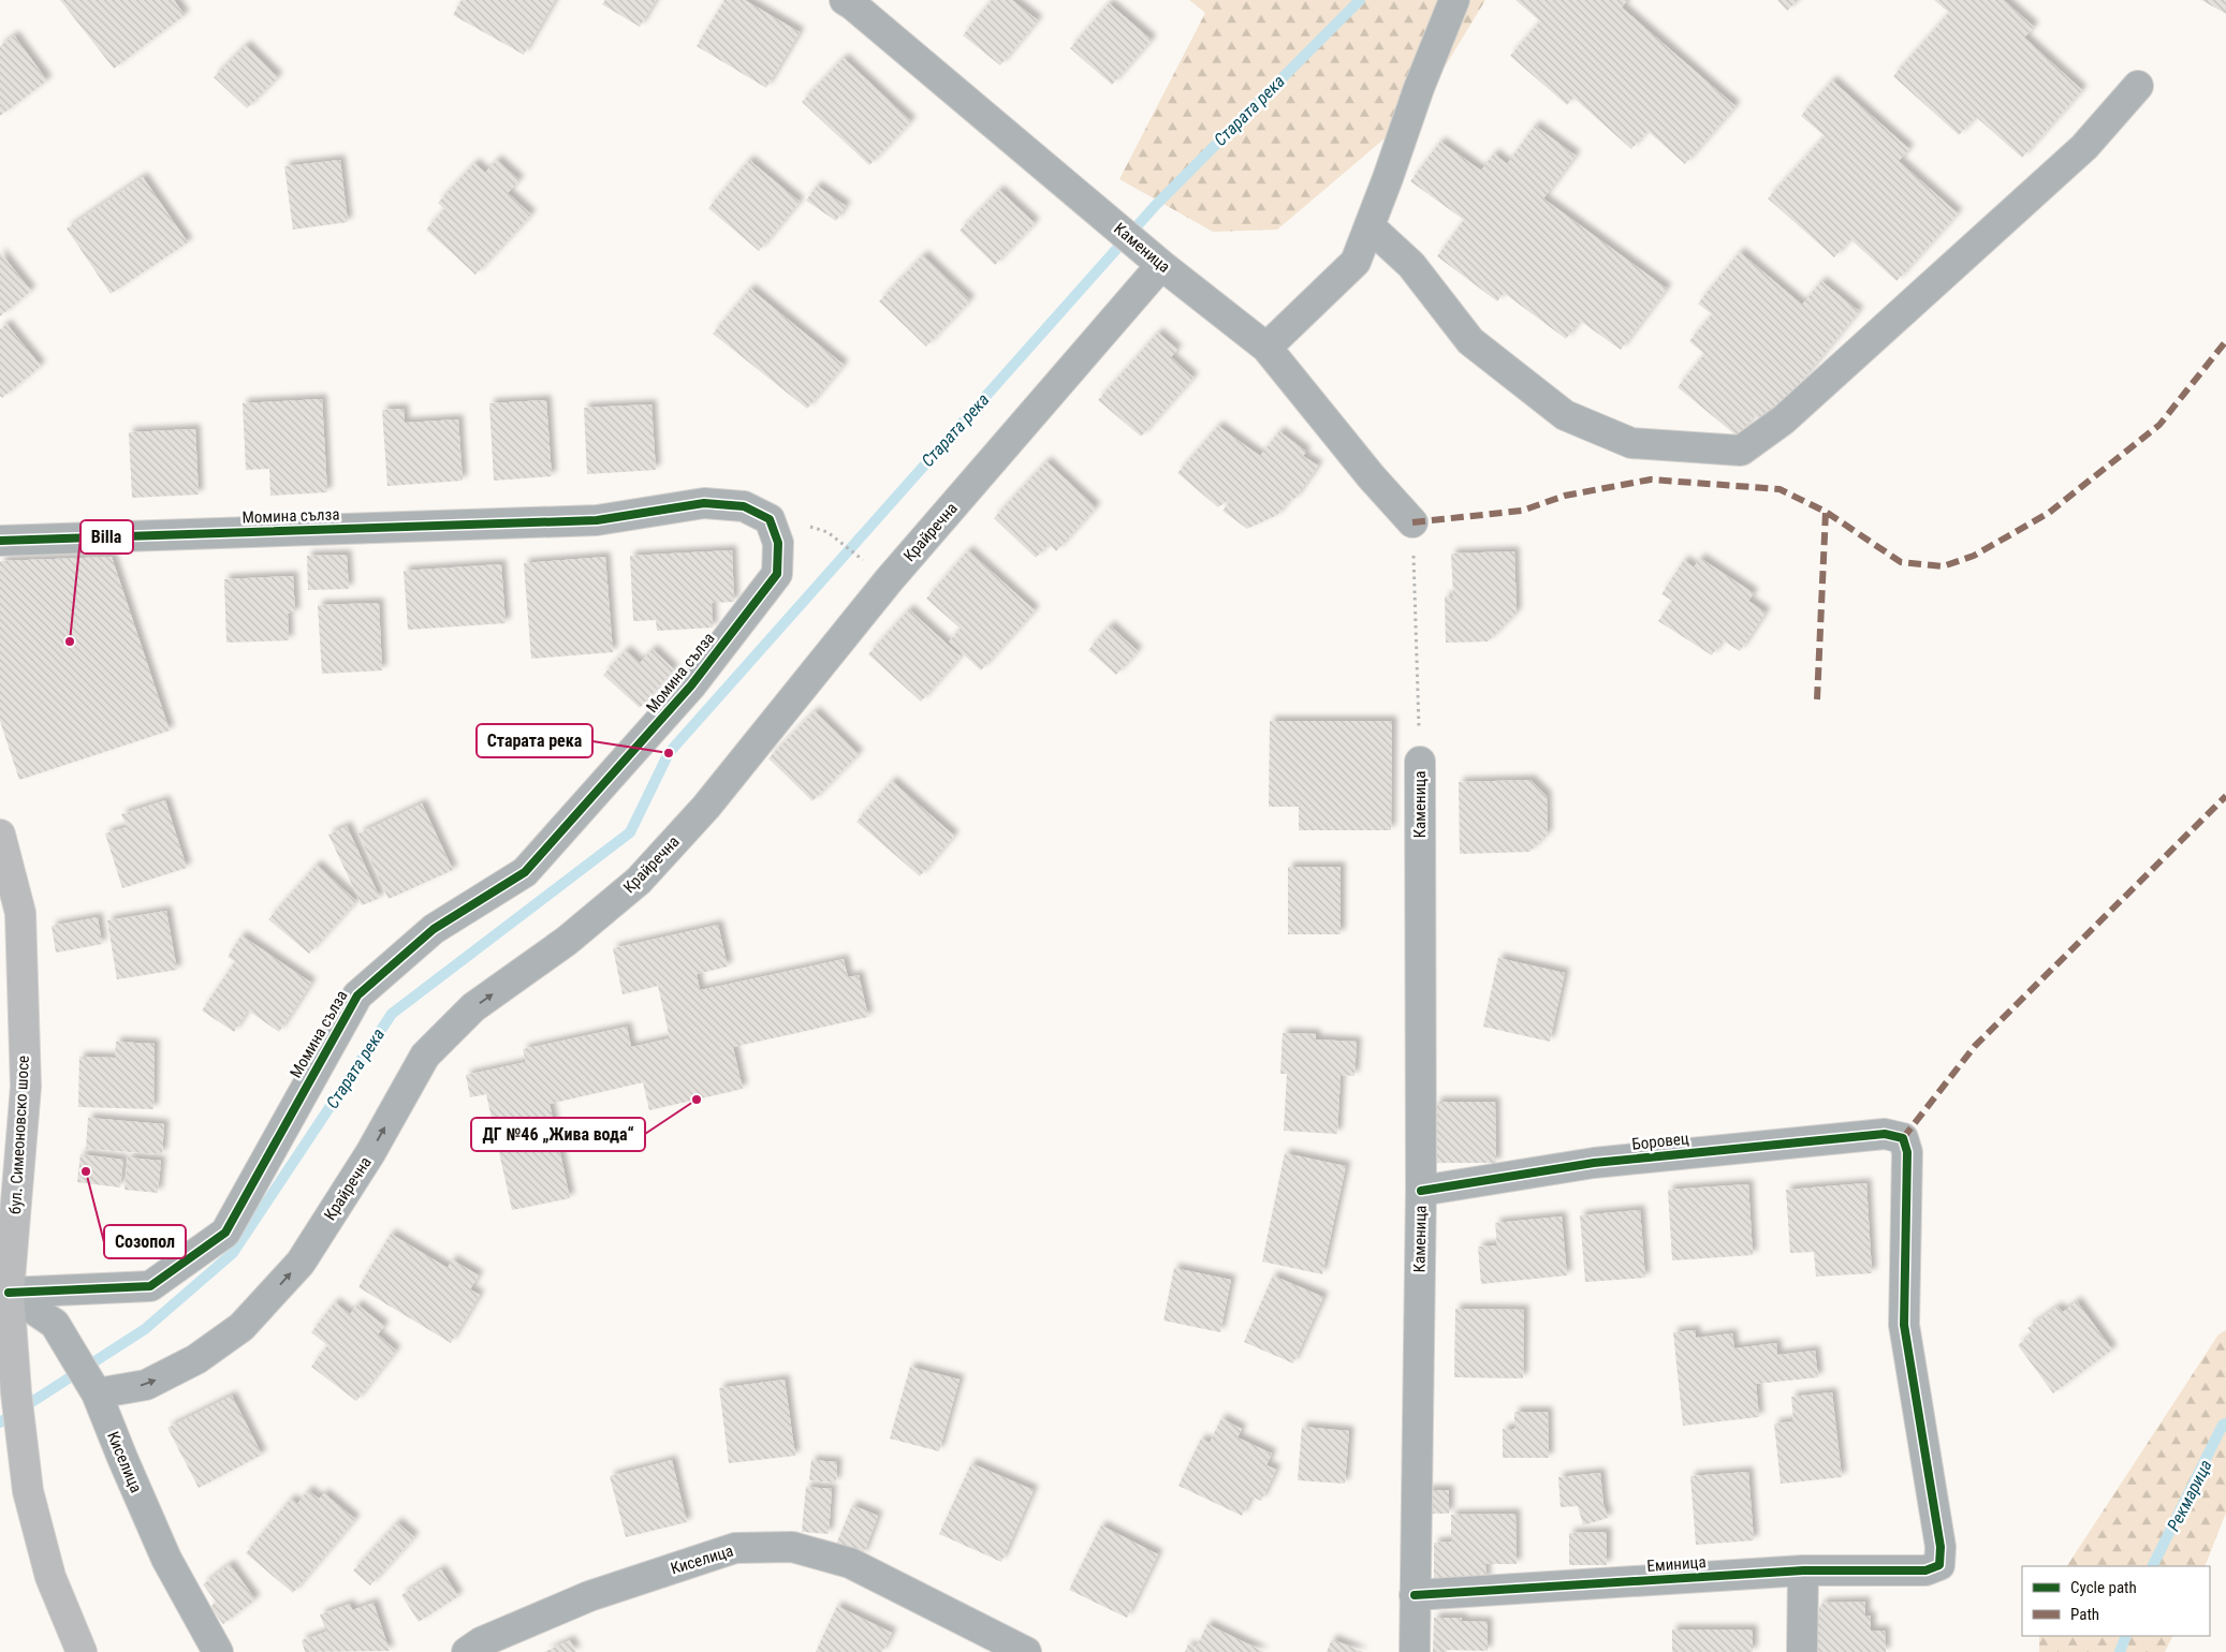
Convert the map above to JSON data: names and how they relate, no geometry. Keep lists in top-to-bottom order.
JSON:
{
  "streets": {
    "street": [
      "Каменица",
      "Момина сълза",
      "Крайречна",
      "бул. Симеоновско шосе",
      "Боровец",
      "Киселица",
      "Еминица"
    ]
  },
  "crossings": [
    ["Каменица", "Крайречна"],
    ["Каменица", "Боровец"],
    ["Каменица", "Еминица"],
    ["Момина сълза", "бул. Симеоновско шосе"],
    ["Момина сълза", "Киселица"],
    ["Крайречна", "Киселица"],
    ["бул. Симеоновско шосе", "Киселица"],
    ["Боровец", "Еминица"]
  ],
  "one_way": ["Крайречна"],
  "water": ["Старата река", "Рекмарица"],
  "places": [
    "Billa",
    "Старата река",
    "ДГ №46 „Жива вода“",
    "Созопол"
  ],
  "legend": ["Cycle path", "Path"]
}
